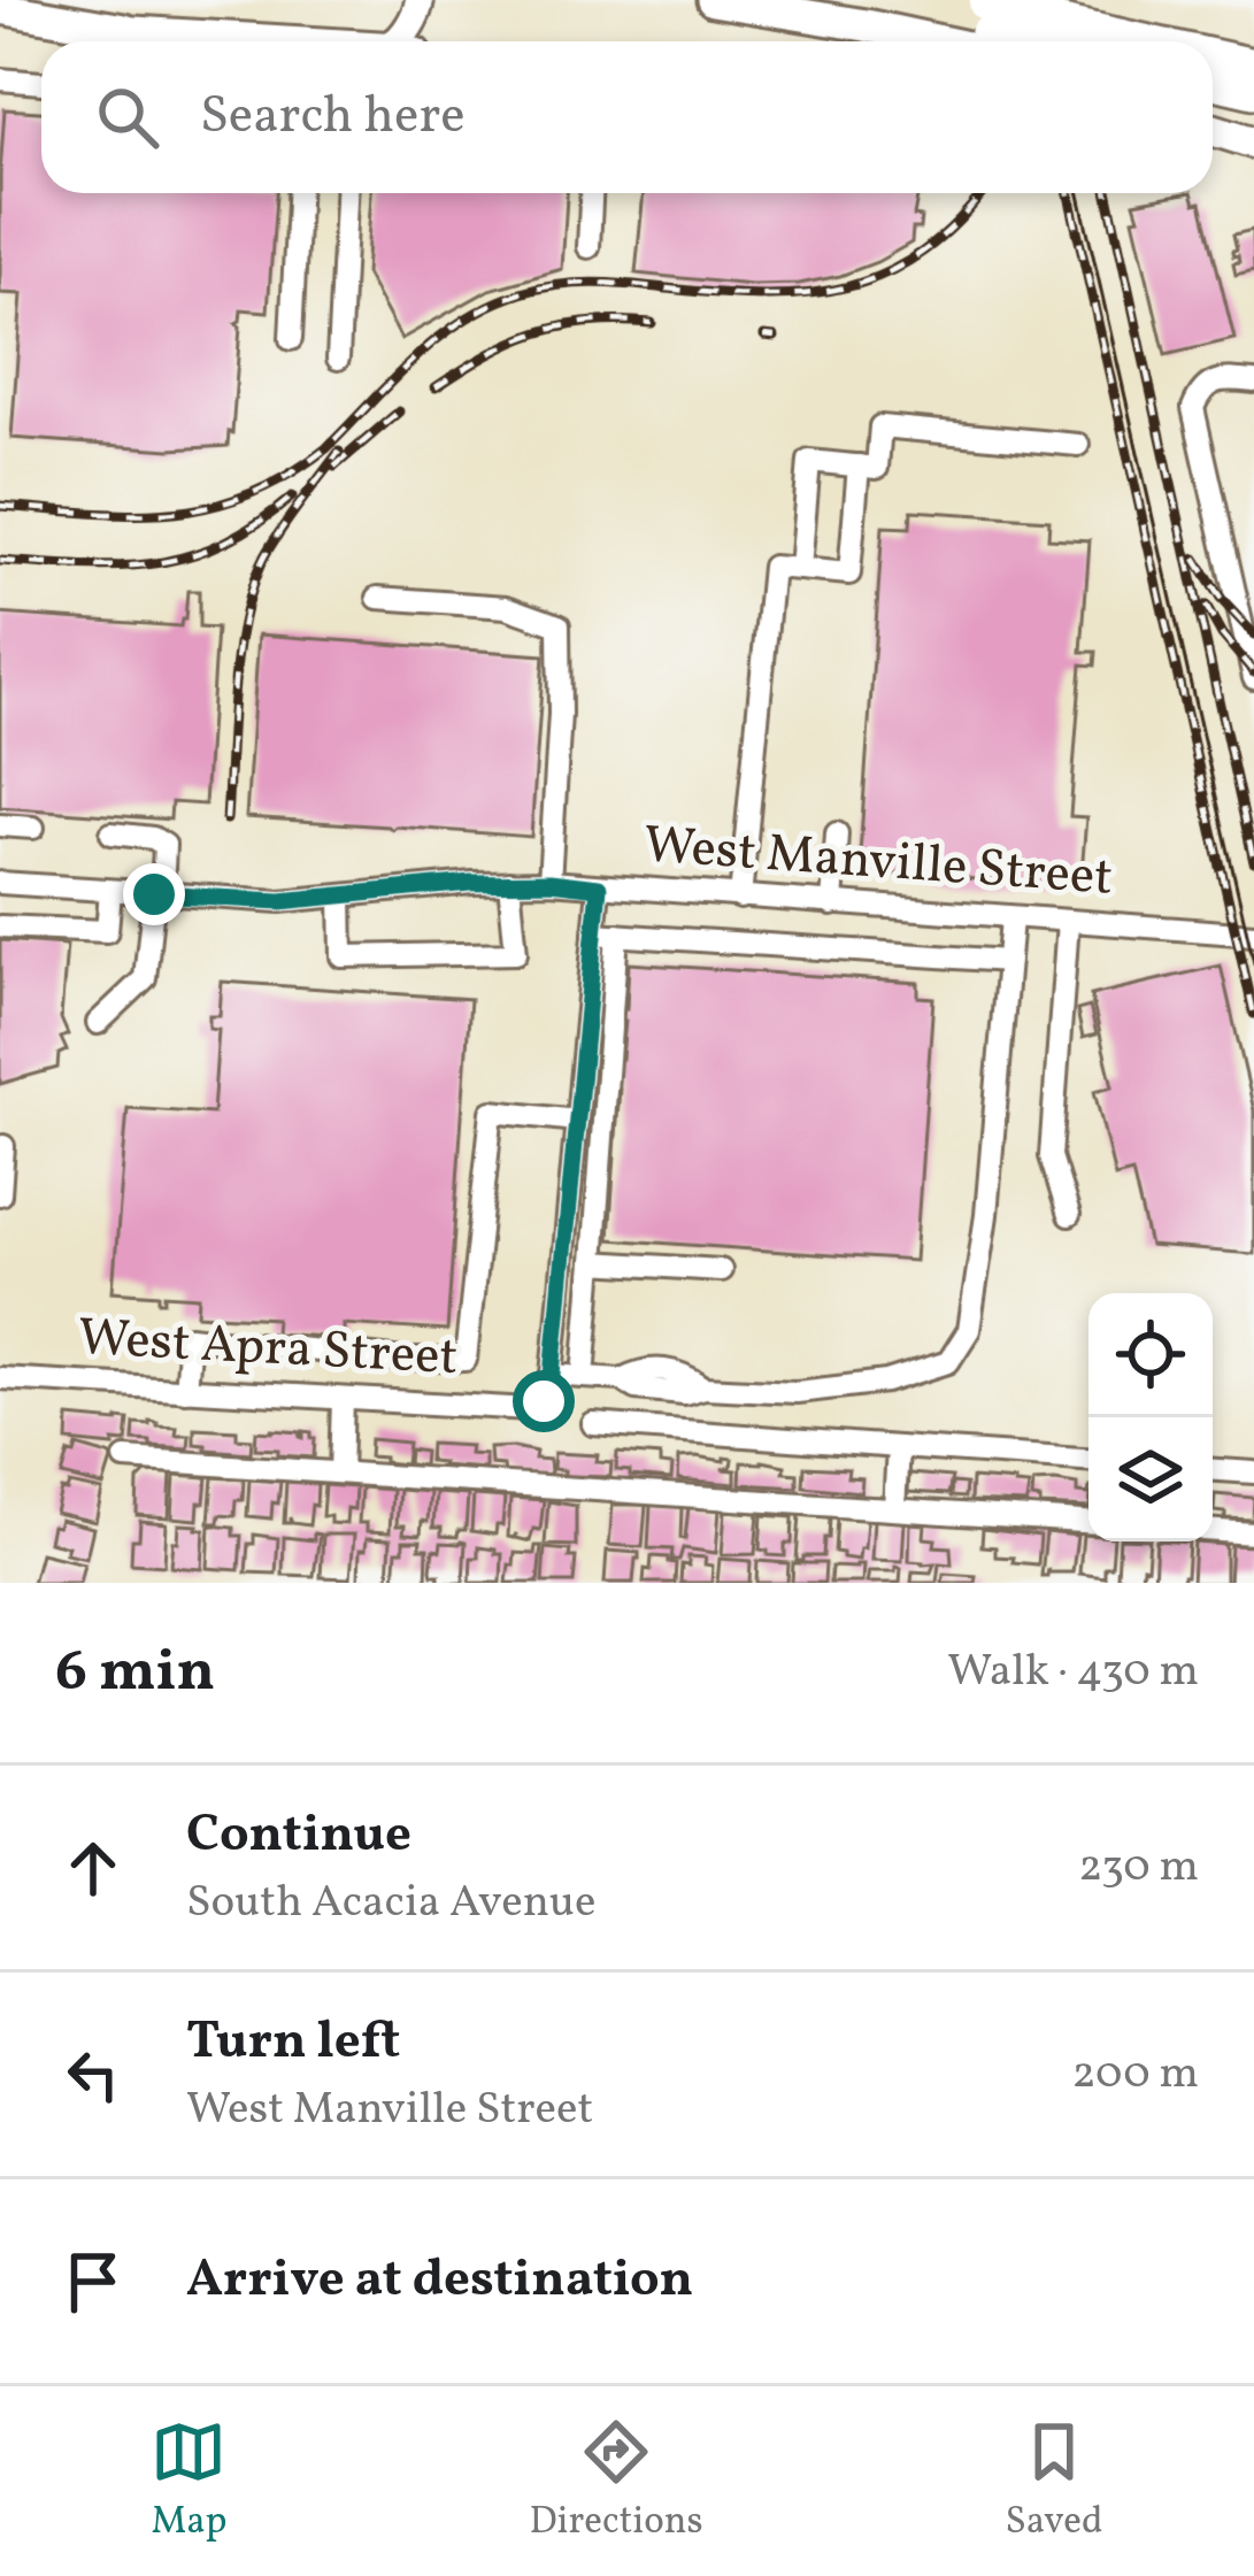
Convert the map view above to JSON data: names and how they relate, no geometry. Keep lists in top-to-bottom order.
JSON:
{
  "streets": {
    "street": ["West Manville Street", "West Apra Street"]
  },
  "page": {
    "search": "Search here",
    "heading": ["6 min", "Walk · 430 m"],
    "list": [
      ["Continue", "South Acacia Avenue", "230 m"],
      ["Turn left", "West Manville Street", "200 m"],
      "Arrive at destination"
    ],
    "nav": ["Map", "Directions", "Saved"]
  }
}
